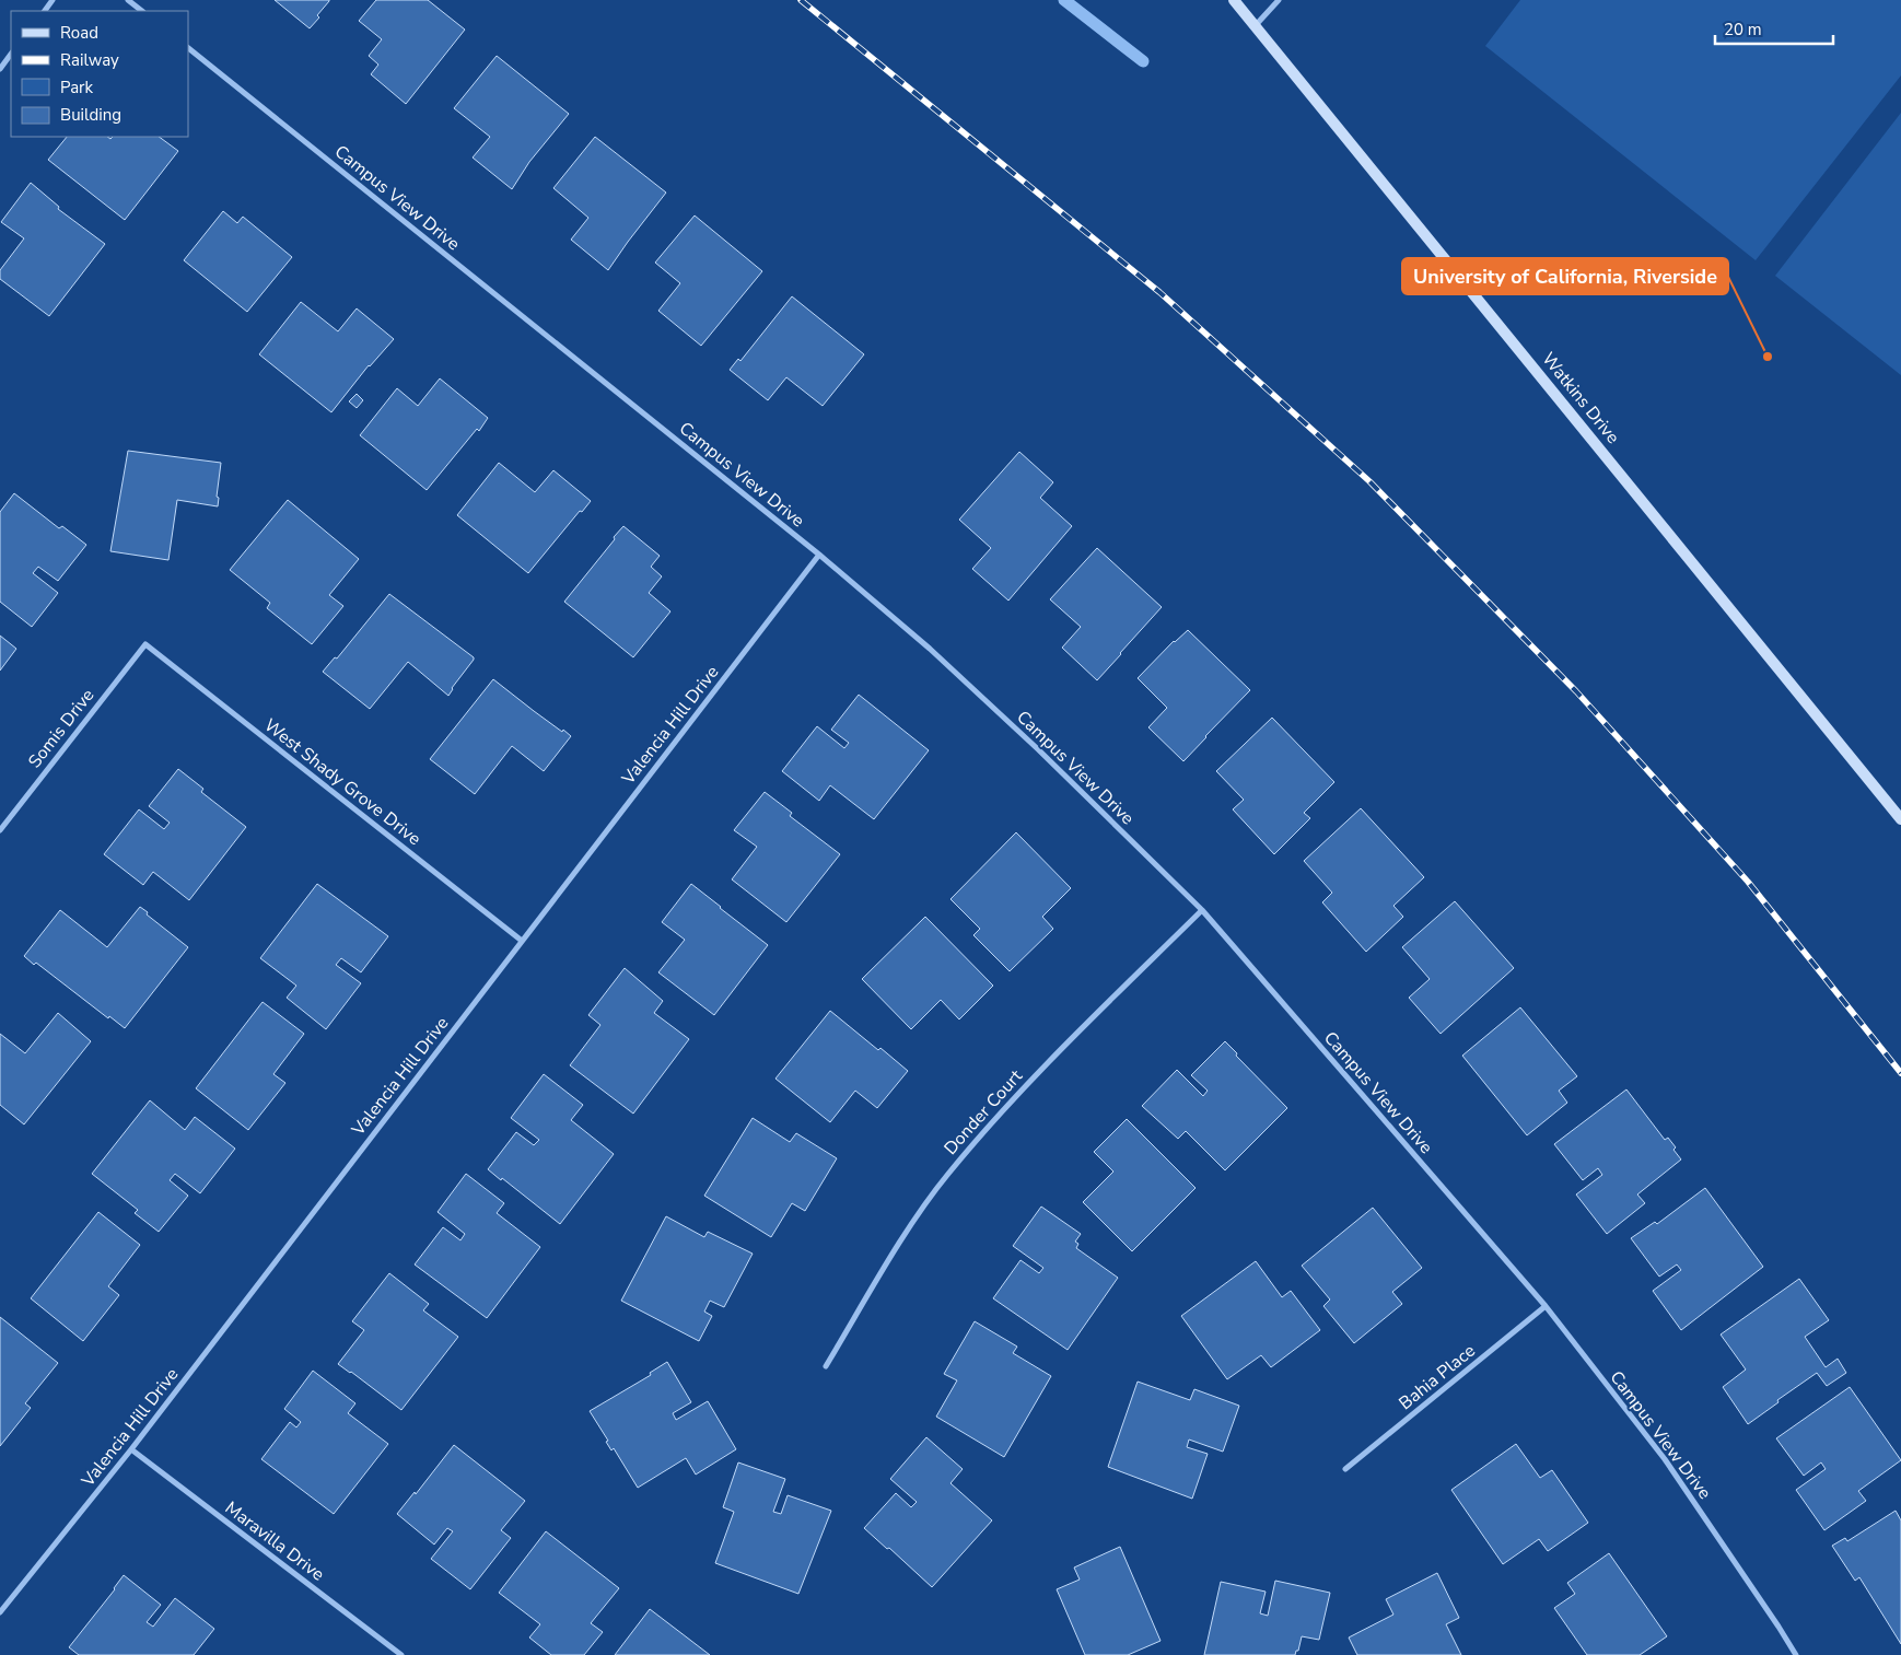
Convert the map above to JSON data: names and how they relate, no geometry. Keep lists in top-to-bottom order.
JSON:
{
  "streets": {
    "main road": ["Watkins Drive"],
    "street": [
      "Campus View Drive",
      "Valencia Hill Drive",
      "Somis Drive",
      "West Shady Grove Drive",
      "Donder Court",
      "Bahia Place",
      "Maravilla Drive"
    ]
  },
  "crossings": [
    ["Campus View Drive", "Valencia Hill Drive"],
    ["Campus View Drive", "Donder Court"],
    ["Campus View Drive", "Bahia Place"],
    ["Valencia Hill Drive", "West Shady Grove Drive"],
    ["Valencia Hill Drive", "Maravilla Drive"],
    ["Somis Drive", "West Shady Grove Drive"]
  ],
  "places": ["University of California, Riverside"],
  "legend": [
    "Road",
    "Railway",
    "Park",
    "Building"
  ],
  "scale_bar": "20 m"
}
